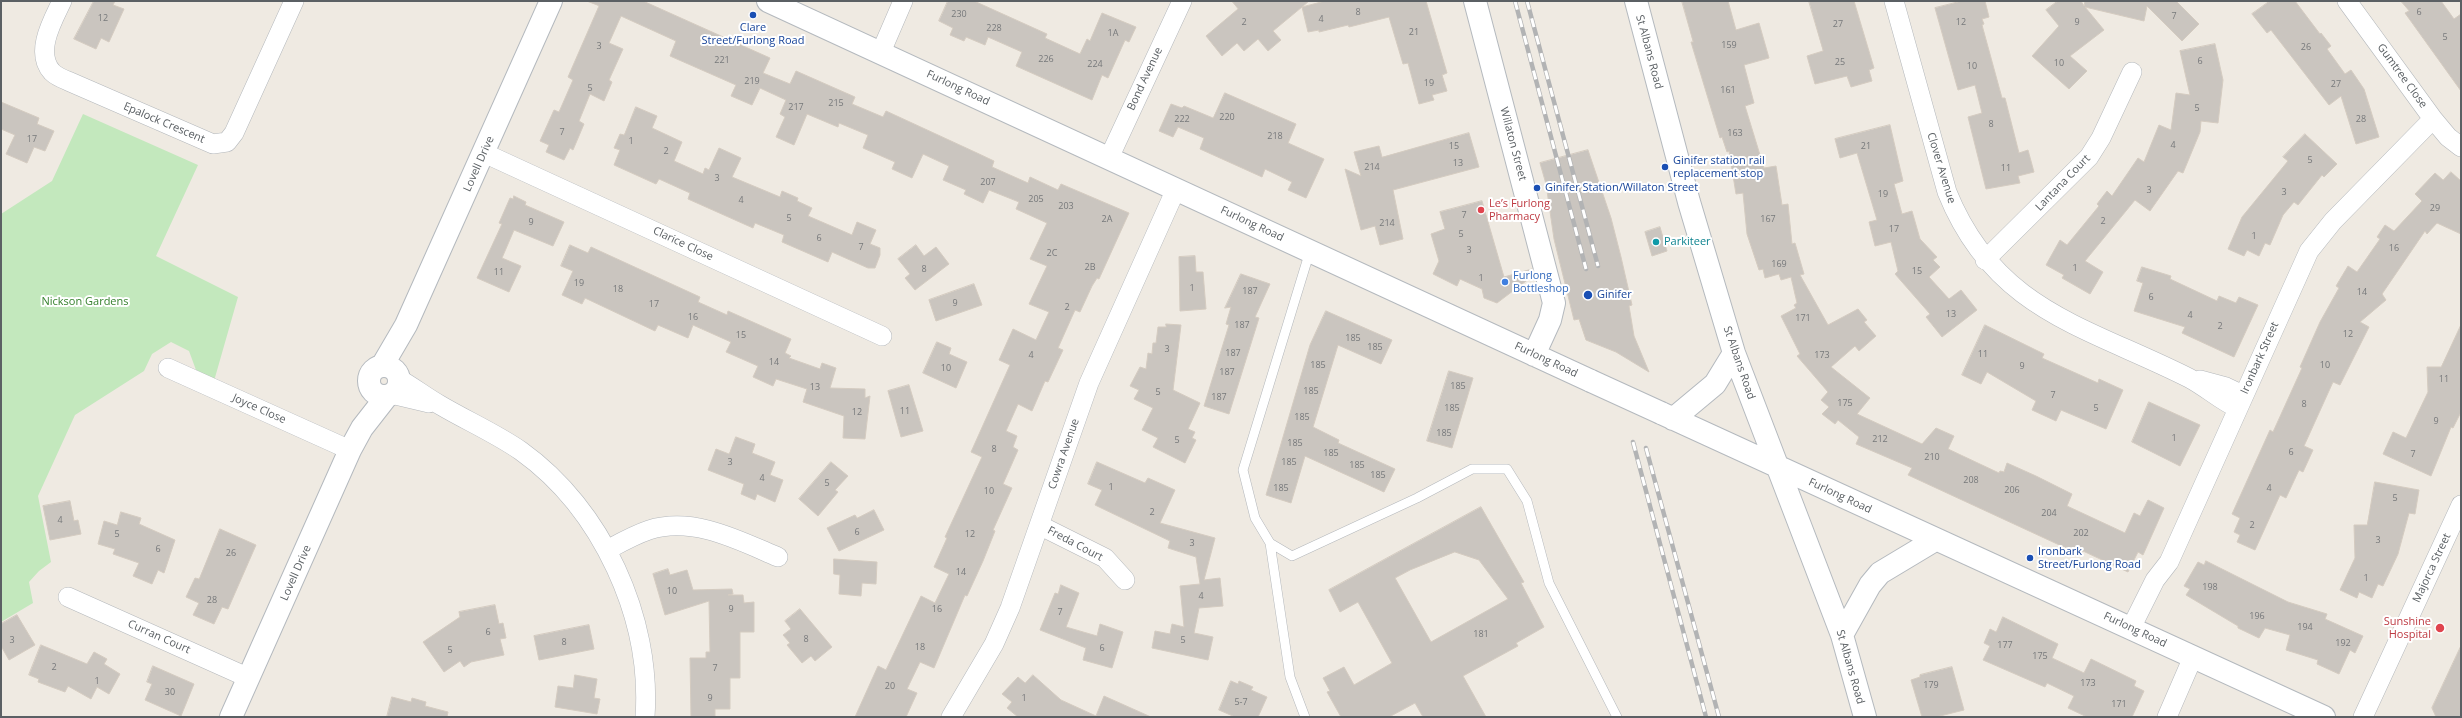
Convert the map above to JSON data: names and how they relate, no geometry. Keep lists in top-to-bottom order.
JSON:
{
  "streets": {
    "main road": [
      "St Albans Road",
      "Furlong Road",
      "Willaton Street",
      "Lovell Drive"
    ],
    "street": [
      "Gumtree Close",
      "Bond Avenue",
      "Epalock Crescent",
      "Clover Avenue",
      "Lantana Court",
      "Clarice Close",
      "Ironbark Street",
      "Joyce Close",
      "Cowra Avenue",
      "Freda Court",
      "Majorca Street",
      "Curran Court"
    ]
  },
  "crossings": [
    ["St Albans Road", "Furlong Road"],
    ["Gumtree Close", "Ironbark Street"],
    ["Bond Avenue", "Furlong Road"],
    ["Furlong Road", "Willaton Street"],
    ["Furlong Road", "Ironbark Street"],
    ["Furlong Road", "Cowra Avenue"],
    ["Lovell Drive", "Clarice Close"],
    ["Lovell Drive", "Joyce Close"],
    ["Lovell Drive", "Curran Court"],
    ["Clover Avenue", "Lantana Court"],
    ["Clover Avenue", "Ironbark Street"],
    ["Cowra Avenue", "Freda Court"]
  ],
  "parks": ["Nickson Gardens"],
  "places": [
    "Clare Street/Furlong Road",
    "Ginifer station rail replacement stop",
    "Ginifer Station/Willaton Street",
    "Le’s Furlong Pharmacy",
    "Parkiteer",
    "Furlong Bottleshop",
    "Ginifer",
    "Ironbark Street/Furlong Road",
    "Sunshine Hospital"
  ],
  "house_numbers": [
    "8",
    "6",
    "230",
    "7",
    "12",
    "4",
    "2",
    "12",
    "9",
    "27",
    "228",
    "21",
    "1A",
    "5",
    "159",
    "3",
    "26",
    "226",
    "221",
    "6",
    "25",
    "10",
    "224",
    "10",
    "219",
    "19",
    "27",
    "5",
    "161",
    "215",
    "217",
    "5",
    "220",
    "222",
    "28",
    "8",
    "7",
    "163",
    "218",
    "17",
    "1",
    "4",
    "15",
    "21",
    "2",
    "5",
    "13",
    "214",
    "11",
    "3",
    "207",
    "3",
    "3",
    "19",
    "205",
    "4",
    "203",
    "29",
    "7",
    "5",
    "2A",
    "167",
    "2",
    "9",
    "214",
    "17",
    "5",
    "1",
    "6",
    "7",
    "16",
    "3",
    "2C",
    "169",
    "2B",
    "1",
    "8",
    "15",
    "11",
    "1",
    "19",
    "1",
    "18",
    "187",
    "14",
    "6",
    "9",
    "17",
    "2",
    "13",
    "4",
    "16",
    "171",
    "187",
    "2",
    "12",
    "15",
    "185",
    "185",
    "3",
    "187",
    "11",
    "4",
    "173",
    "14",
    "185",
    "10",
    "9",
    "10",
    "187",
    "11",
    "185",
    "13",
    "185",
    "5",
    "7",
    "187",
    "175",
    "8",
    "185",
    "5",
    "11",
    "12",
    "185",
    "9",
    "185",
    "1",
    "212",
    "5",
    "185",
    "8",
    "6",
    "185",
    "7",
    "210",
    "3",
    "185",
    "185",
    "185",
    "4",
    "208",
    "5",
    "1",
    "185",
    "4",
    "206",
    "10",
    "5",
    "2",
    "204",
    "4",
    "2",
    "6",
    "202",
    "5",
    "12",
    "3",
    "3",
    "6",
    "26",
    "14",
    "1",
    "198",
    "10",
    "4",
    "28",
    "9",
    "16",
    "7",
    "196",
    "194",
    "6",
    "181",
    "8",
    "3",
    "5",
    "8",
    "192",
    "177",
    "18",
    "6",
    "5",
    "175",
    "2",
    "7",
    "1",
    "173",
    "179",
    "20",
    "30",
    "9",
    "1",
    "5-7",
    "171"
  ]
}
